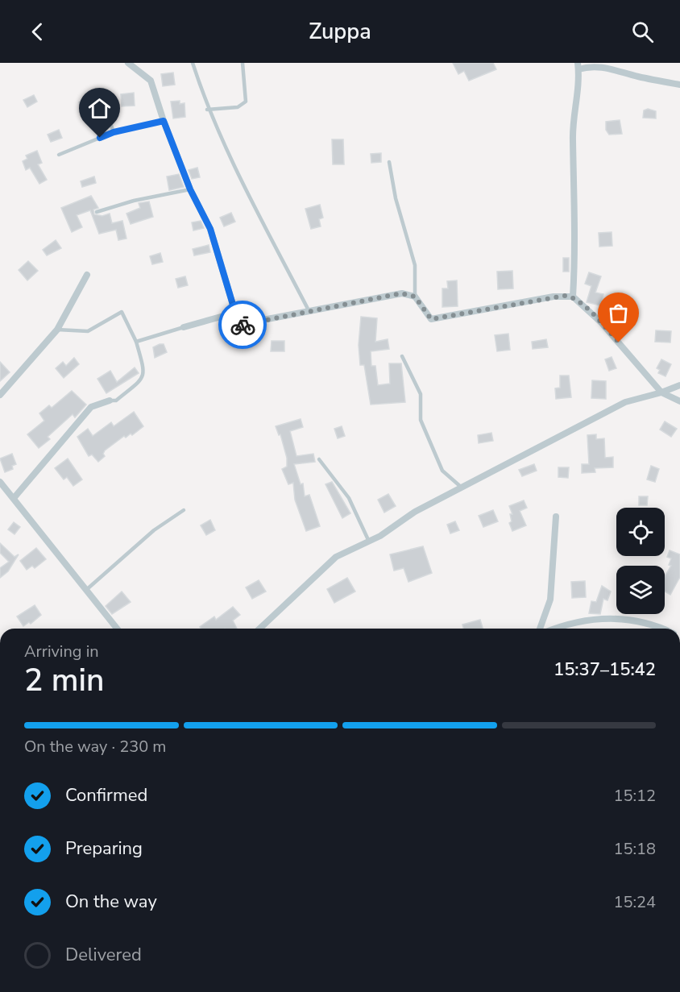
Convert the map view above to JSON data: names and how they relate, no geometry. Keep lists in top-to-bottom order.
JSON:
{
  "page": {
    "header": "Zuppa",
    "heading": ["2 min", "Arriving in", "15:37–15:42"],
    "bar": "On the way · 230 m",
    "list": [
      ["Confirmed", "15:12"],
      ["Preparing", "15:18"],
      ["On the way", "15:24"],
      "Delivered"
    ]
  }
}
